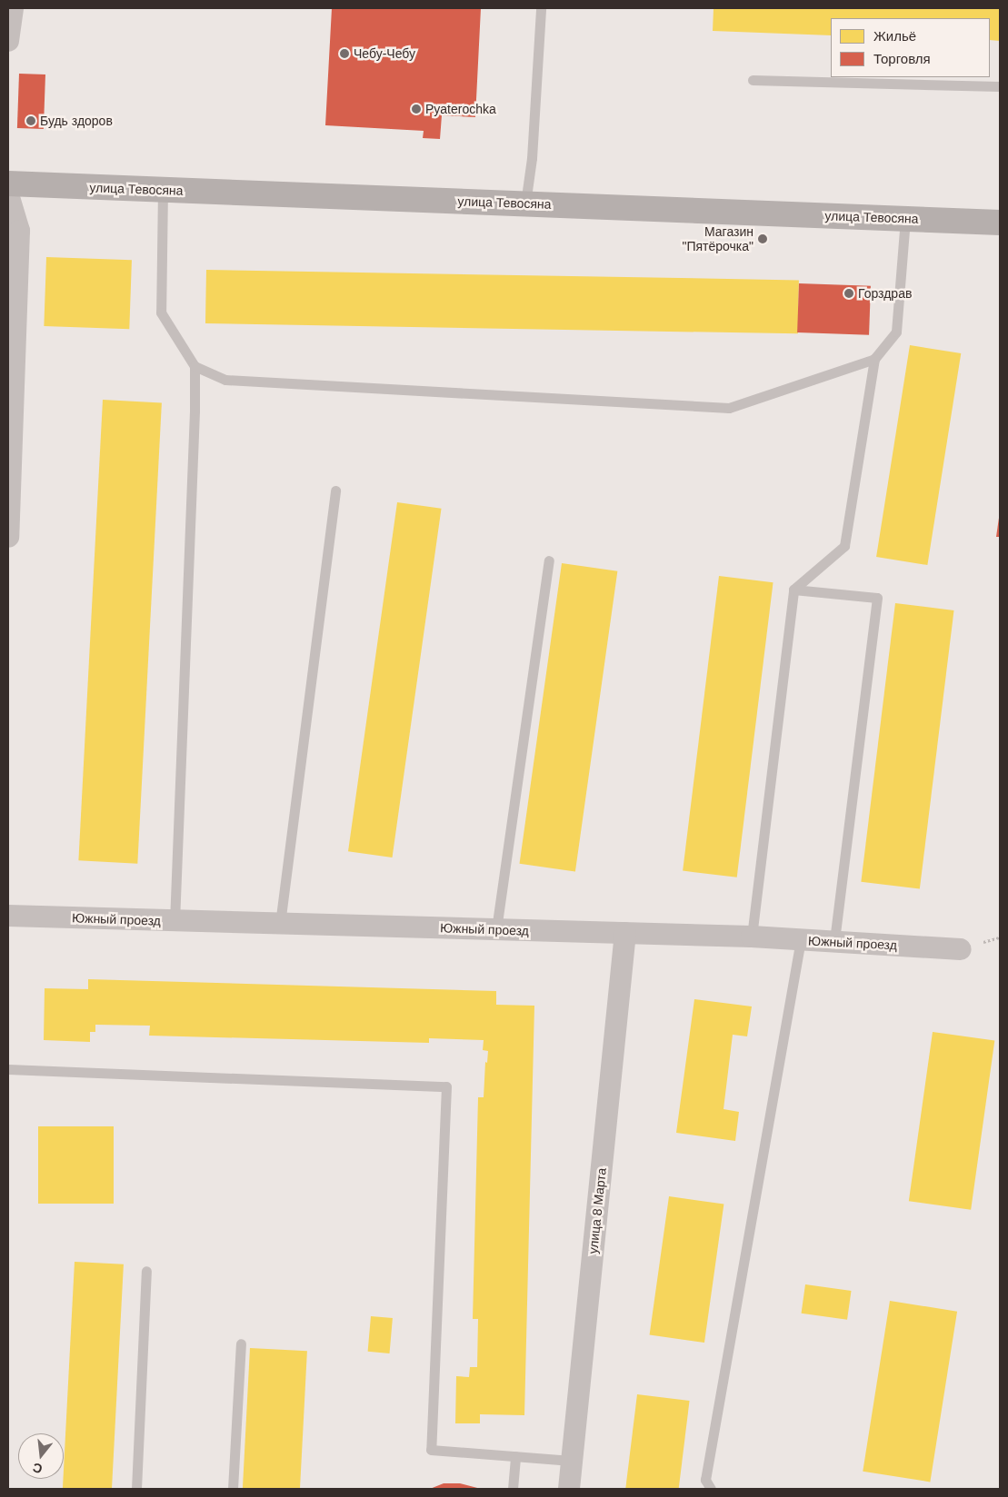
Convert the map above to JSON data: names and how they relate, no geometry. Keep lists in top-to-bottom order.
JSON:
{
  "streets": {
    "main road": ["улица Тевосяна"],
    "street": ["Южный проезд", "улица 8 Марта"]
  },
  "crossings": [
    ["Южный проезд", "улица 8 Марта"]
  ],
  "places": [
    "Чебу-Чебу",
    "Pyaterochka",
    "Будь здоров",
    "Магазин \"Пятёрочка\"",
    "Горздрав"
  ],
  "legend": ["Жильё", "Торговля"],
  "north": "bottom"
}
